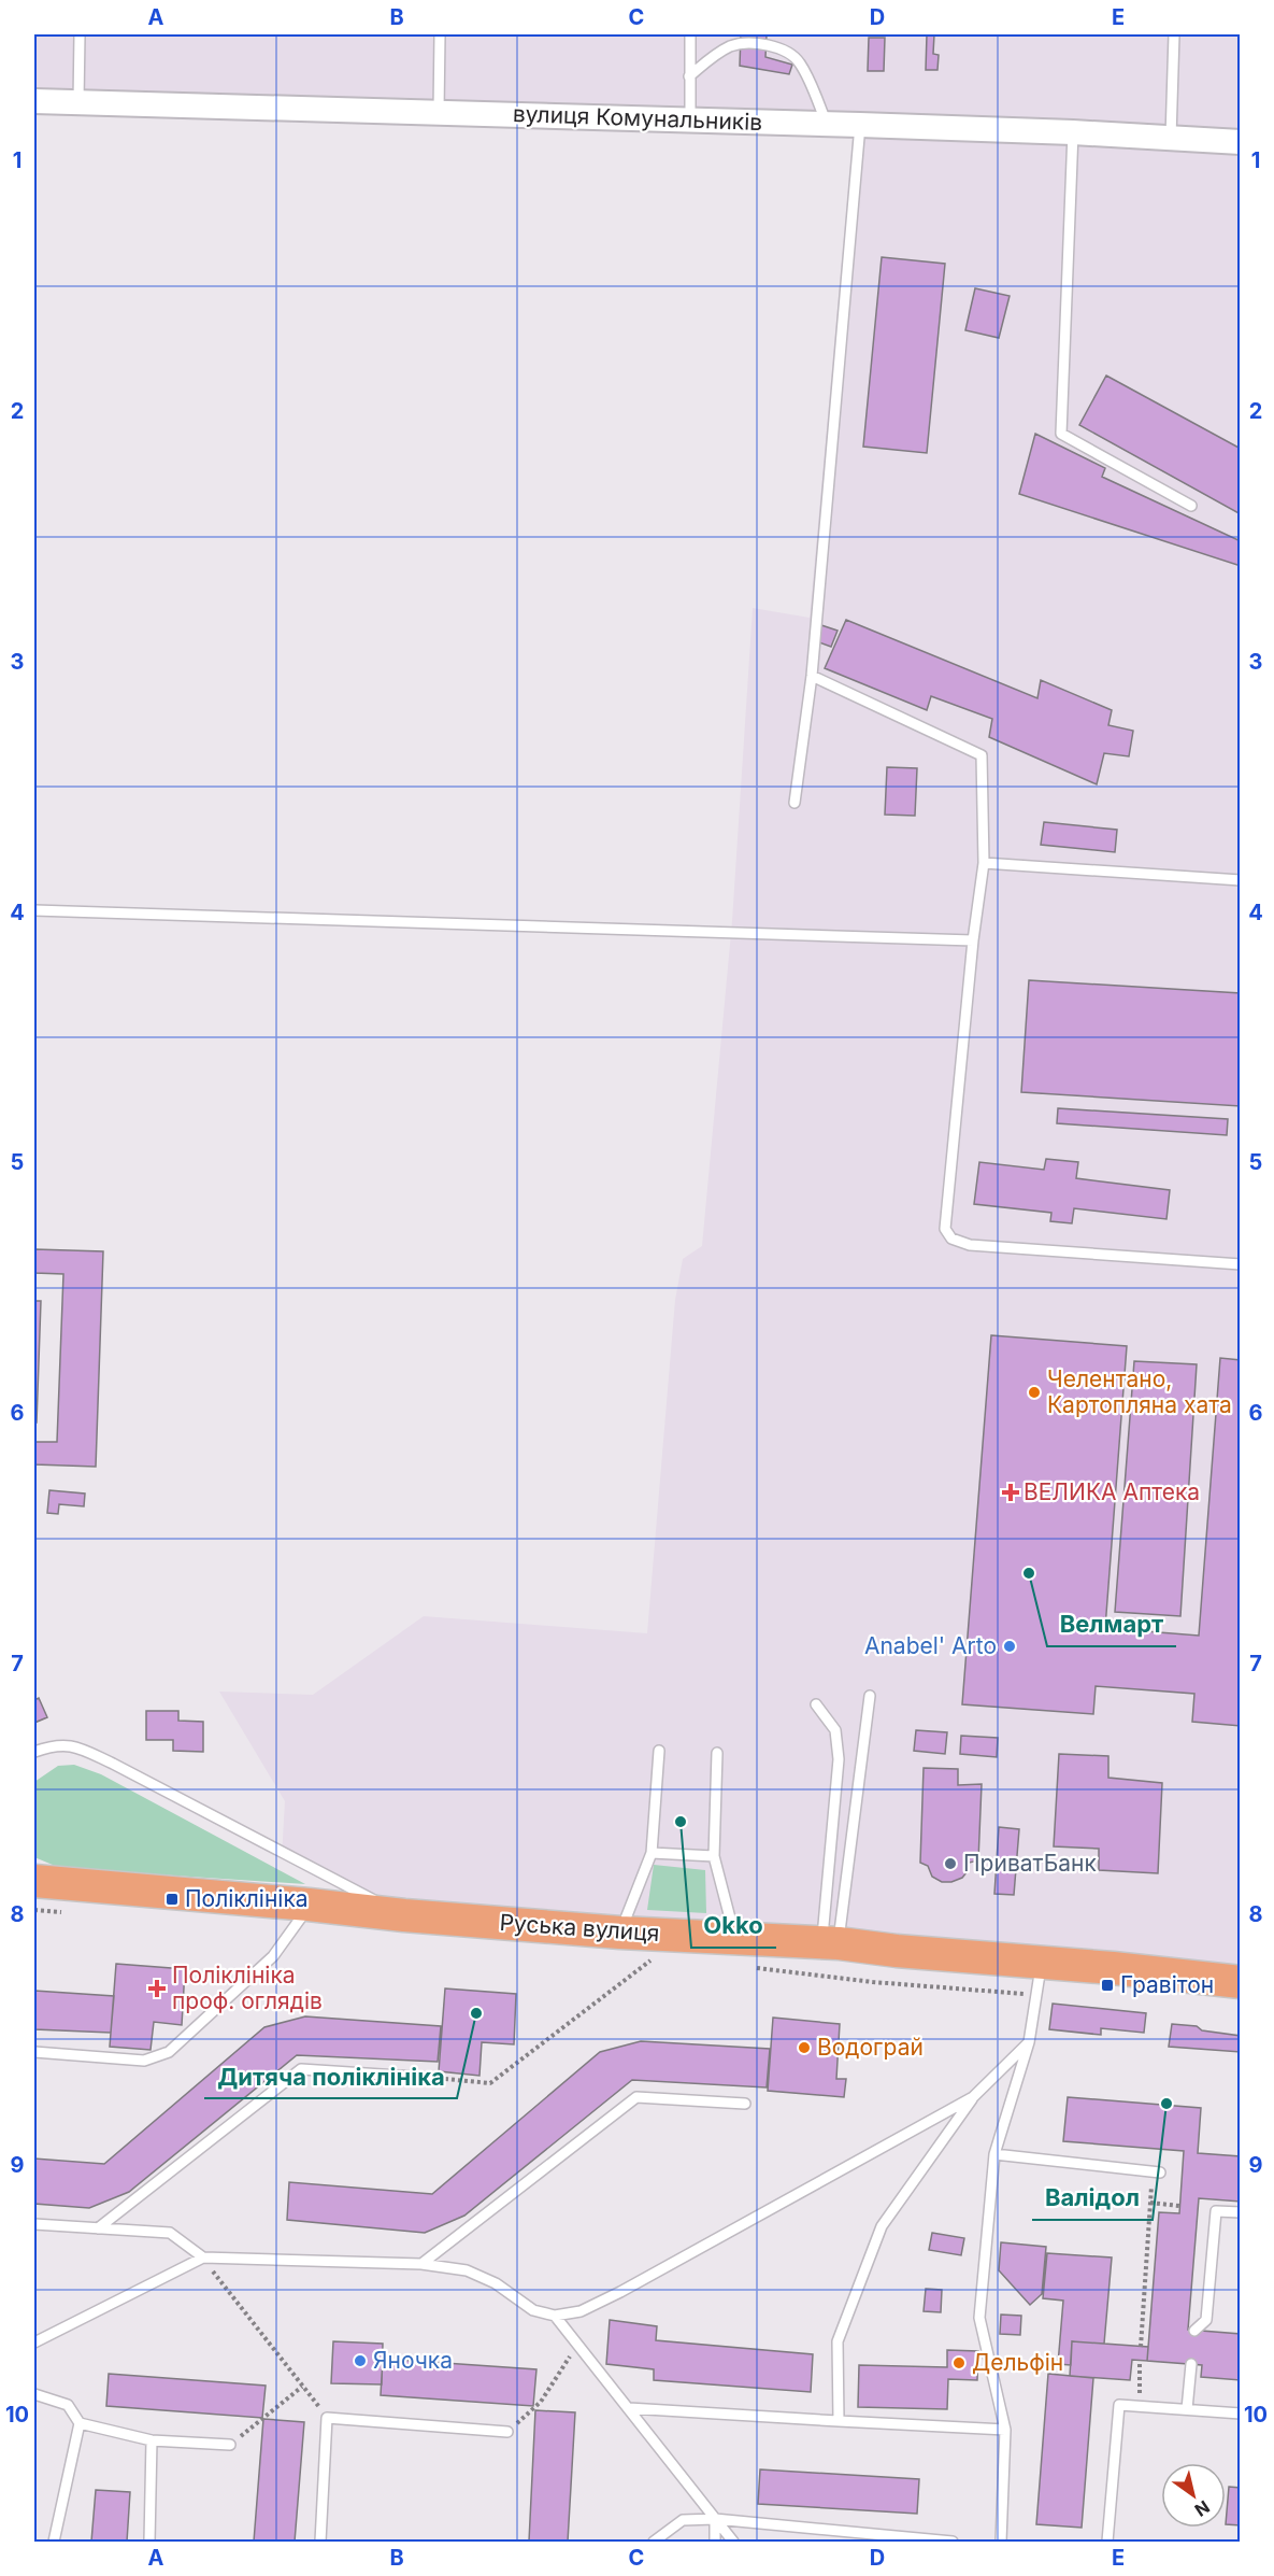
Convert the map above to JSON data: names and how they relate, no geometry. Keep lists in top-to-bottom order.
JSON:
{
  "streets": {
    "main road": ["Руська вулиця"],
    "street": ["вулиця Комунальників"]
  },
  "places": {
    "other": [
      "Челентано, Картопляна хата",
      "Велмарт",
      "Anabel' Arto",
      "Okko",
      "ПриватБанк",
      "Дитяча поліклініка",
      "Водограй",
      "Валідол",
      "Яночка",
      "Дельфін"
    ],
    "health": ["ВЕЛИКА Аптека", "Поліклініка проф. оглядів"],
    "transit": ["Поліклініка", "Гравітон"]
  },
  "north": "bottom right",
  "grid": {
    "columns": [
      "A",
      "B",
      "C",
      "D",
      "E"
    ],
    "rows": [
      "1",
      "2",
      "3",
      "4",
      "5",
      "6",
      "7",
      "8",
      "9",
      "10"
    ]
  }
}
